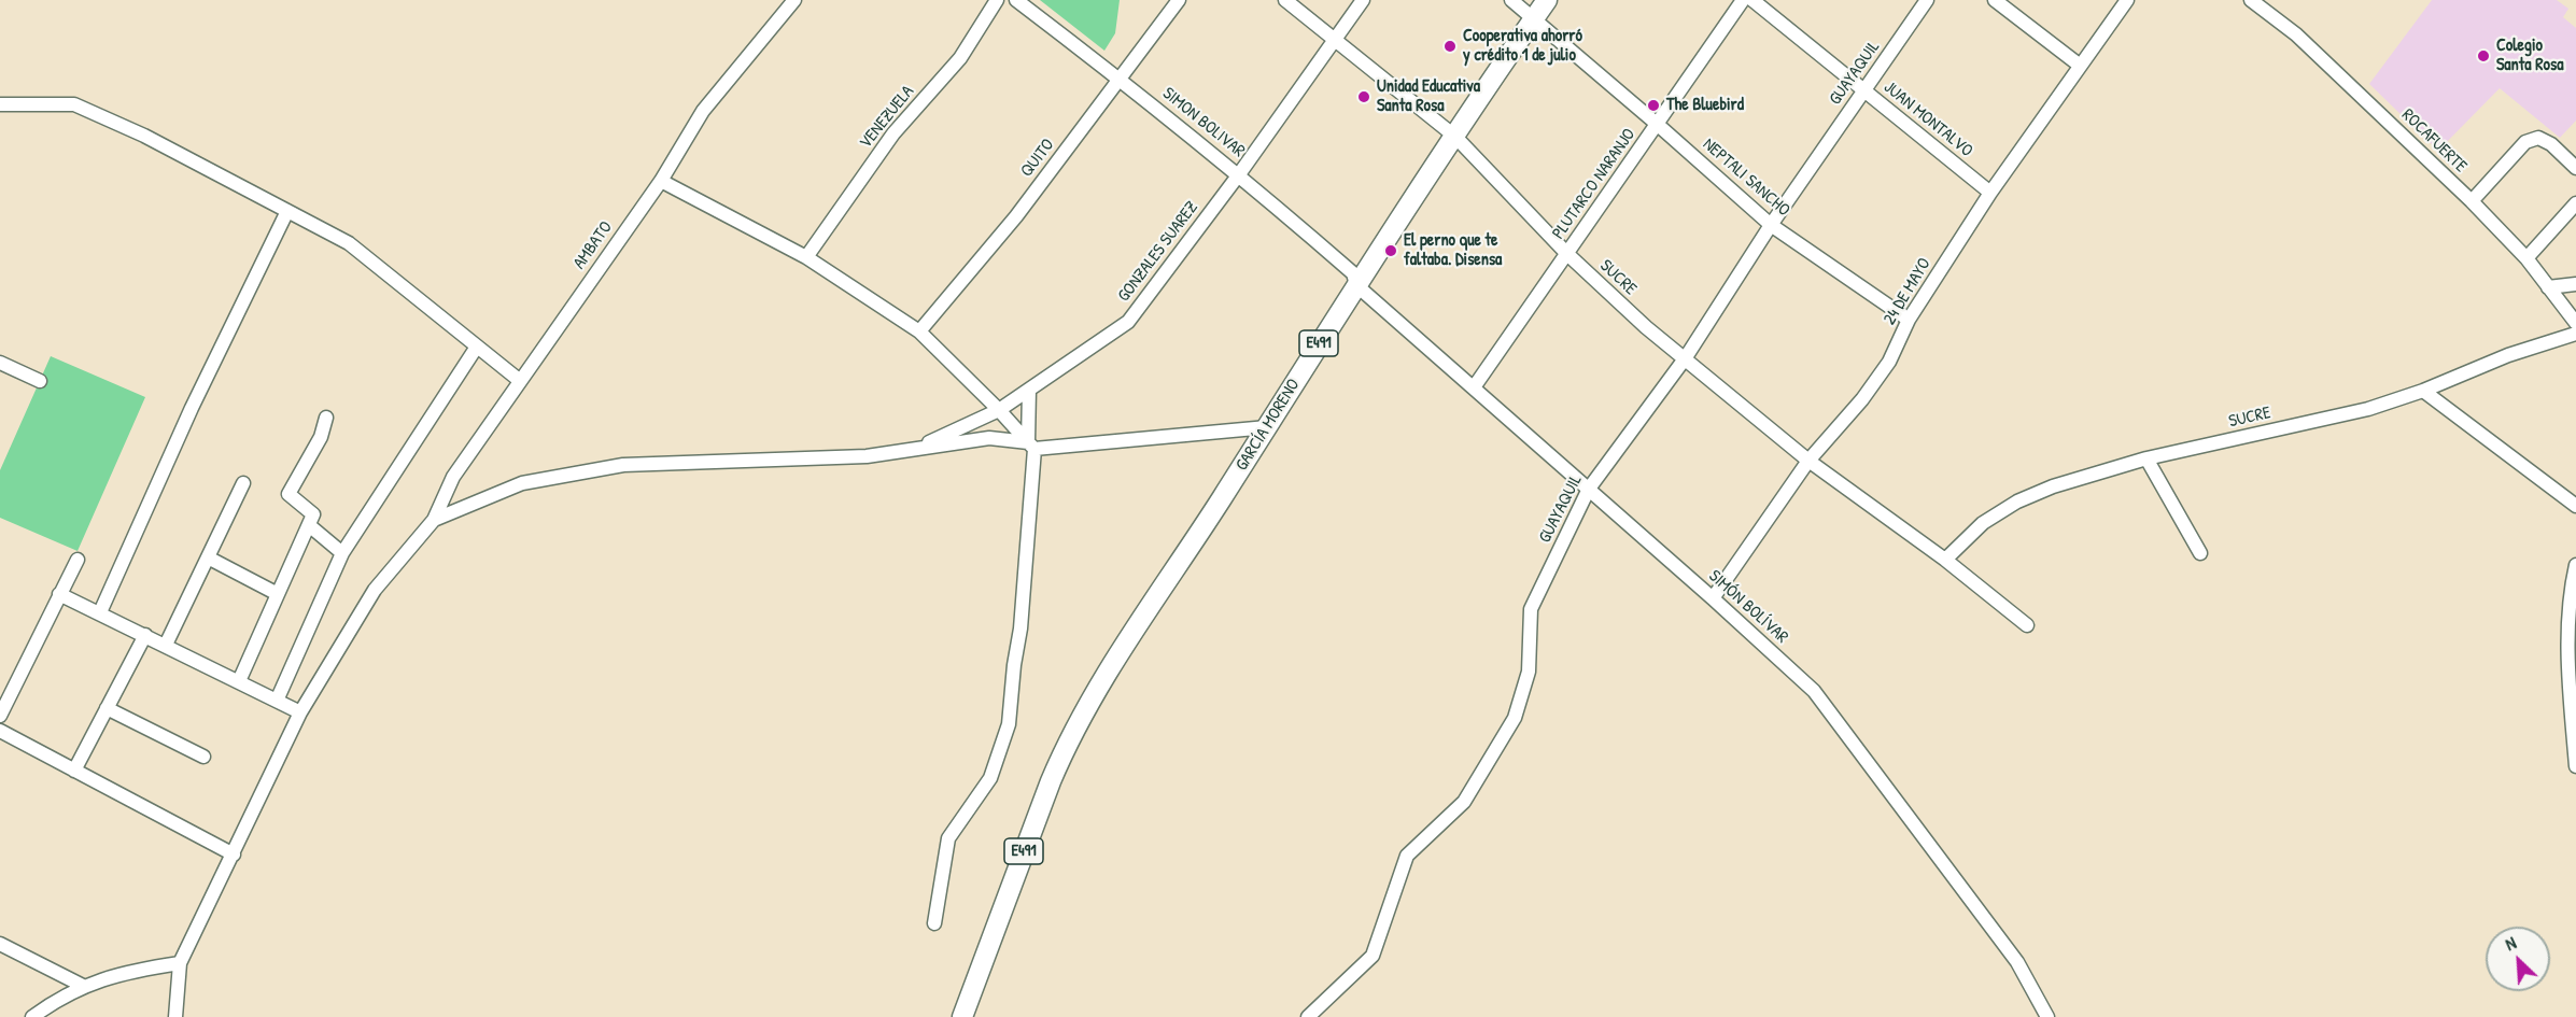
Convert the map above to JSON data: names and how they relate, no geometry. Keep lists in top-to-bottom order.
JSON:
{
  "streets": {
    "highway": ["E491", "GARCÍA MORENO"],
    "street": [
      "GUAYAQUIL",
      "VENEZUELA",
      "JUAN MONTALVO",
      "SIMON BOLIVAR",
      "ROCAFUERTE",
      "QUITO",
      "NEPTALI SANCHO",
      "PLUTARCO NARANJO",
      "AMBATO",
      "GONZALES SUAREZ",
      "SUCRE",
      "24 DE MAYO",
      "SIMÓN BOLÍVAR"
    ]
  },
  "crossings": [
    ["GUAYAQUIL", "JUAN MONTALVO"],
    ["GUAYAQUIL", "NEPTALI SANCHO"],
    ["GUAYAQUIL", "SUCRE"],
    ["GUAYAQUIL", "SIMÓN BOLÍVAR"],
    ["JUAN MONTALVO", "24 DE MAYO"],
    ["SIMON BOLIVAR", "QUITO"],
    ["SIMON BOLIVAR", "GONZALES SUAREZ"],
    ["SIMON BOLIVAR", "GARCÍA MORENO"],
    ["SIMON BOLIVAR", "SIMÓN BOLÍVAR"],
    ["NEPTALI SANCHO", "PLUTARCO NARANJO"],
    ["NEPTALI SANCHO", "24 DE MAYO"],
    ["NEPTALI SANCHO", "GARCÍA MORENO"],
    ["PLUTARCO NARANJO", "SUCRE"],
    ["PLUTARCO NARANJO", "SIMÓN BOLÍVAR"],
    ["GONZALES SUAREZ", "SUCRE"],
    ["SUCRE", "24 DE MAYO"],
    ["SUCRE", "GARCÍA MORENO"],
    ["24 DE MAYO", "SIMÓN BOLÍVAR"],
    ["GARCÍA MORENO", "SIMÓN BOLÍVAR"]
  ],
  "places": [
    "Cooperativa ahorró y crédito 1 de julio",
    "Colegio Santa Rosa",
    "Unidad Educativa Santa Rosa",
    "The Bluebird",
    "El perno que te faltaba. Disensa"
  ],
  "north": "top left"
}
